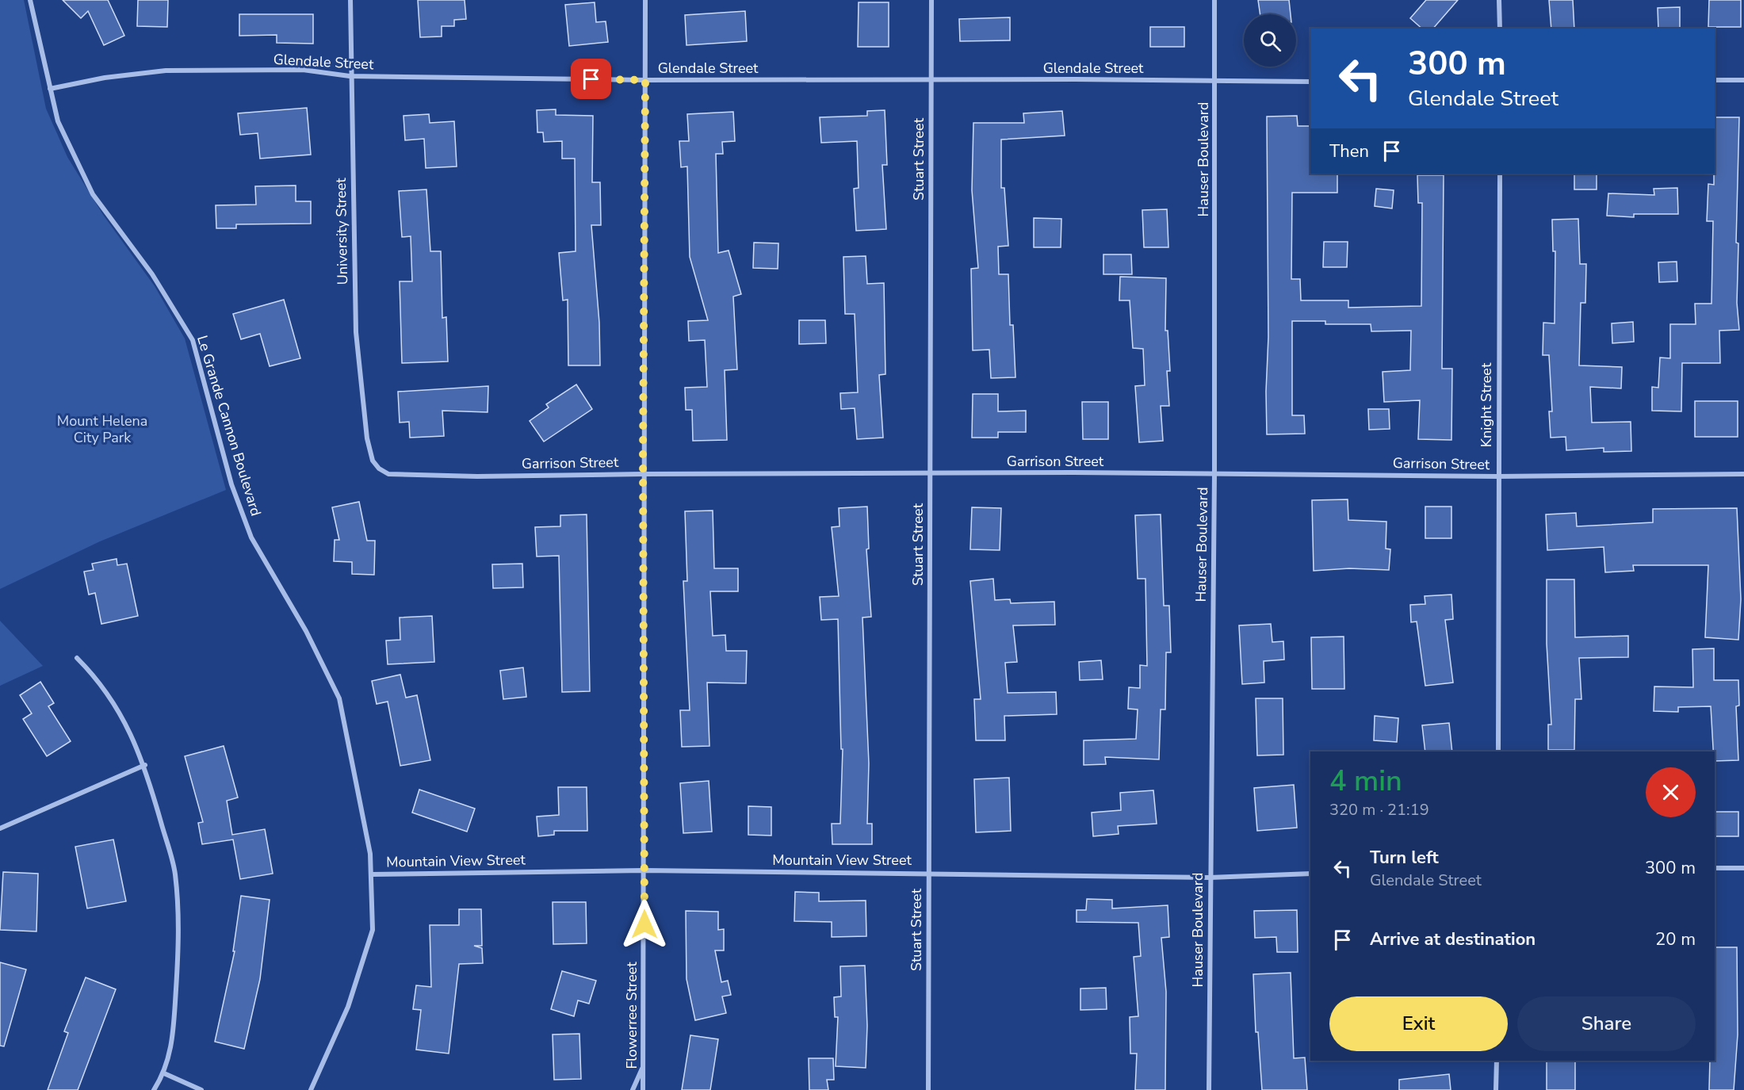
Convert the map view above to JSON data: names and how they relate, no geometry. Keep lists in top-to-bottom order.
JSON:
{
  "streets": {
    "street": [
      "Glendale Street",
      "Stuart Street",
      "Hauser Boulevard",
      "University Street",
      "Knight Street",
      "Le Grande Cannon Boulevard",
      "Garrison Street",
      "Mountain View Street",
      "Flowerree Street"
    ]
  },
  "crossings": [
    ["Glendale Street", "Stuart Street"],
    ["Glendale Street", "Hauser Boulevard"],
    ["Glendale Street", "University Street"],
    ["Glendale Street", "Le Grande Cannon Boulevard"],
    ["Glendale Street", "Flowerree Street"],
    ["Stuart Street", "Garrison Street"],
    ["Stuart Street", "Mountain View Street"],
    ["Hauser Boulevard", "Garrison Street"],
    ["Hauser Boulevard", "Mountain View Street"],
    ["University Street", "Garrison Street"],
    ["Knight Street", "Garrison Street"],
    ["Le Grande Cannon Boulevard", "Mountain View Street"],
    ["Garrison Street", "Flowerree Street"],
    ["Mountain View Street", "Flowerree Street"]
  ],
  "parks": ["Mount Helena City Park"],
  "page": {
    "turn": ["300 m", "Glendale Street"],
    "then": "Then",
    "heading": ["4 min", "320 m · 21:19"],
    "list": [
      {
        "name": "Turn left",
        "note": "Glendale Street",
        "value": "300 m"
      },
      {
        "name": "Arrive at destination",
        "value": "20 m"
      }
    ],
    "buttons": ["Exit", "Share"]
  }
}
